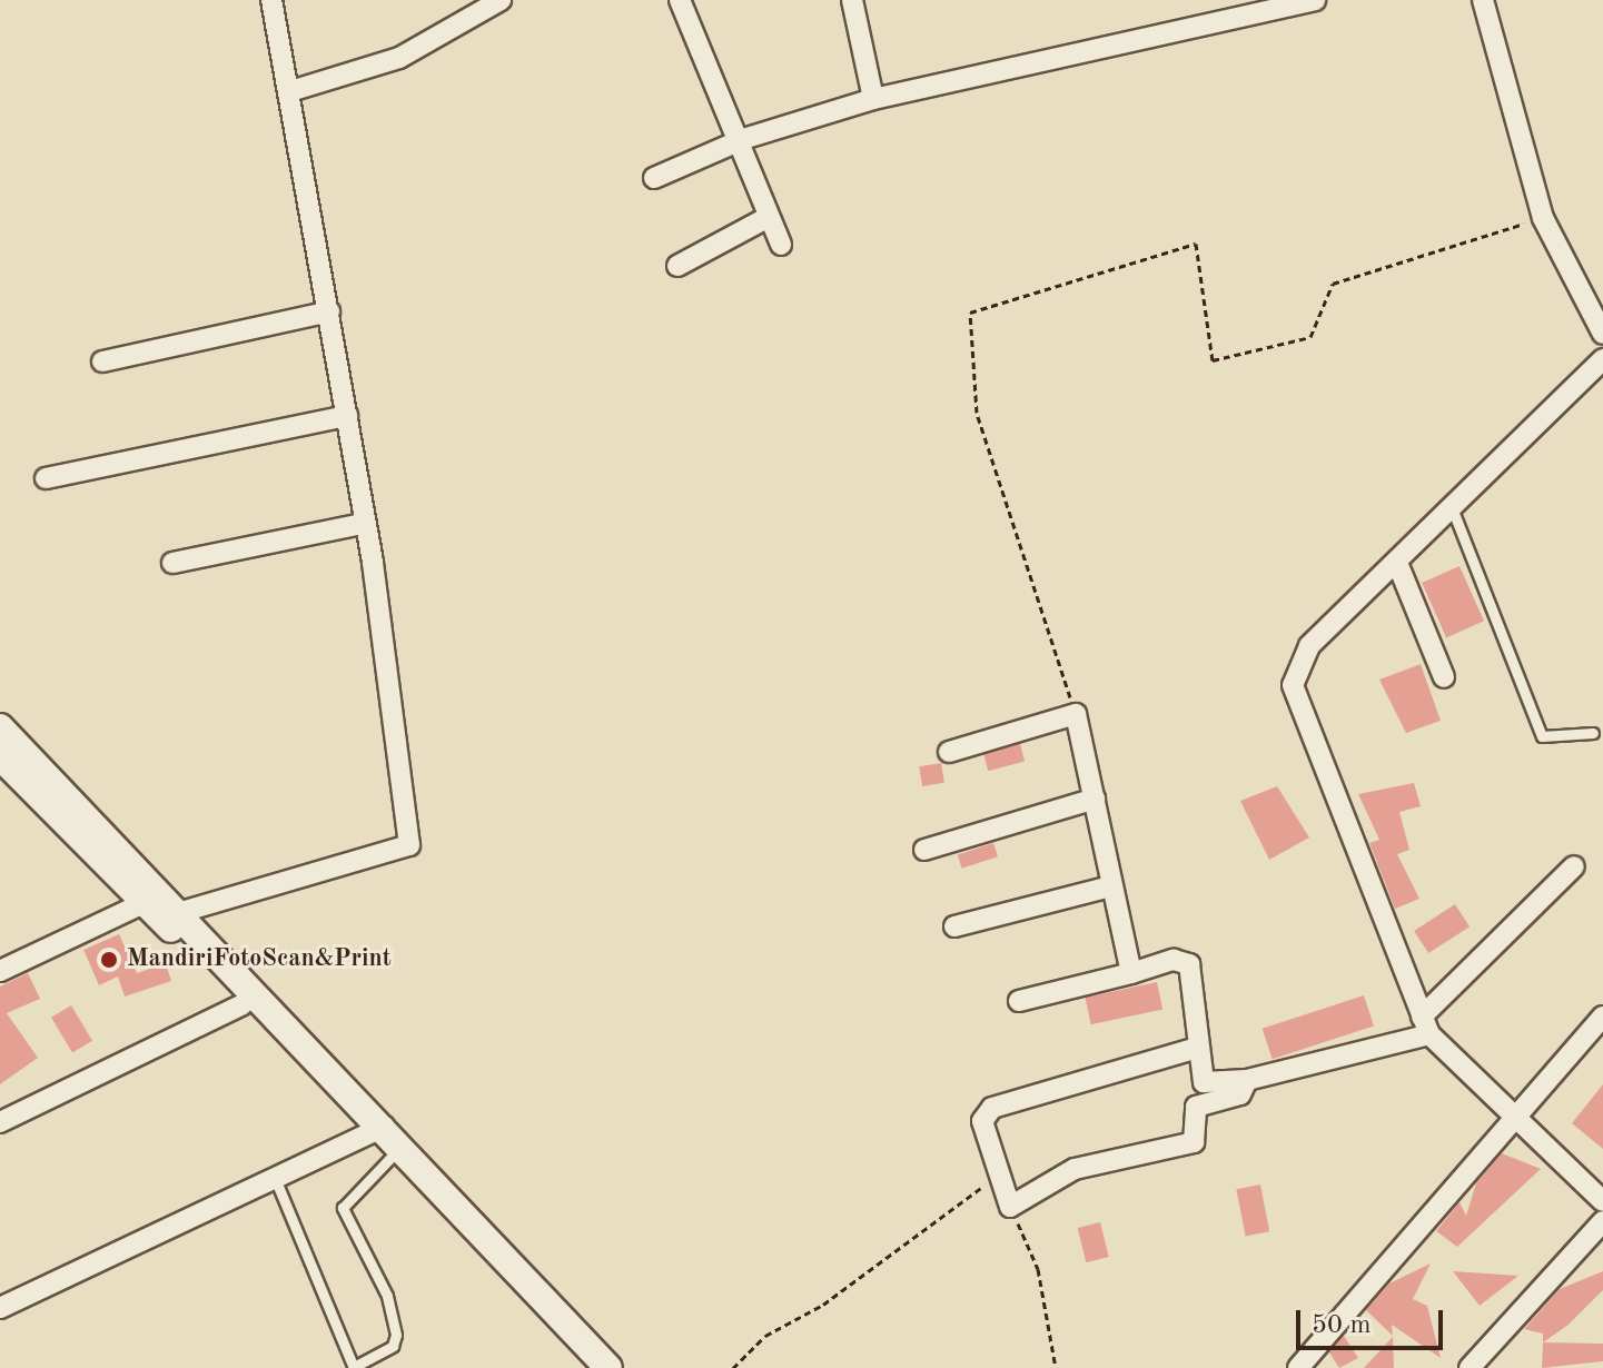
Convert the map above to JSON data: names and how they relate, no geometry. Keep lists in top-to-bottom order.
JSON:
{
  "places": ["MandiriFotoScan&Print"],
  "scale_bar": "50 m"
}
